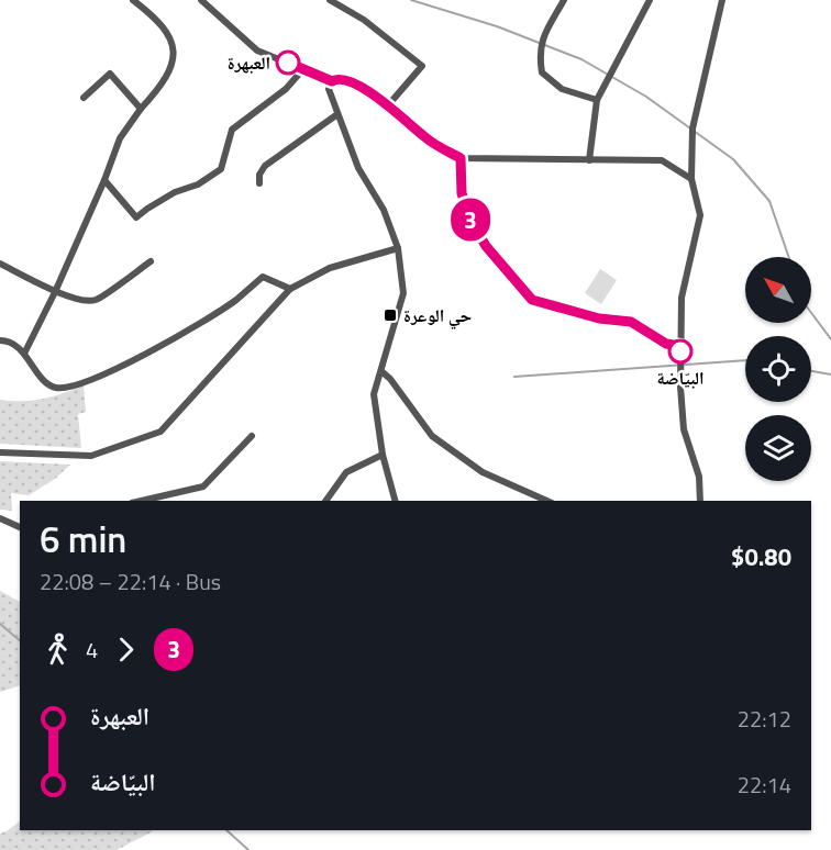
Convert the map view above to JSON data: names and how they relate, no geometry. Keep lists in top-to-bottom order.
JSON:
{
  "places": {
    "other": ["العبهرة", "البيّاضة"],
    "transit": ["حي الوعرة"]
  },
  "lines": ["bus line 3"],
  "north": "top left",
  "page": {
    "on_map": "3",
    "heading": ["6 min", "22:08 – 22:14 · Bus", "$0.80"],
    "legs": ["4", "3"],
    "list": [
      {
        "name": "العبهرة",
        "value": "22:12"
      },
      {
        "name": "البيّاضة",
        "value": "22:14"
      }
    ]
  }
}
